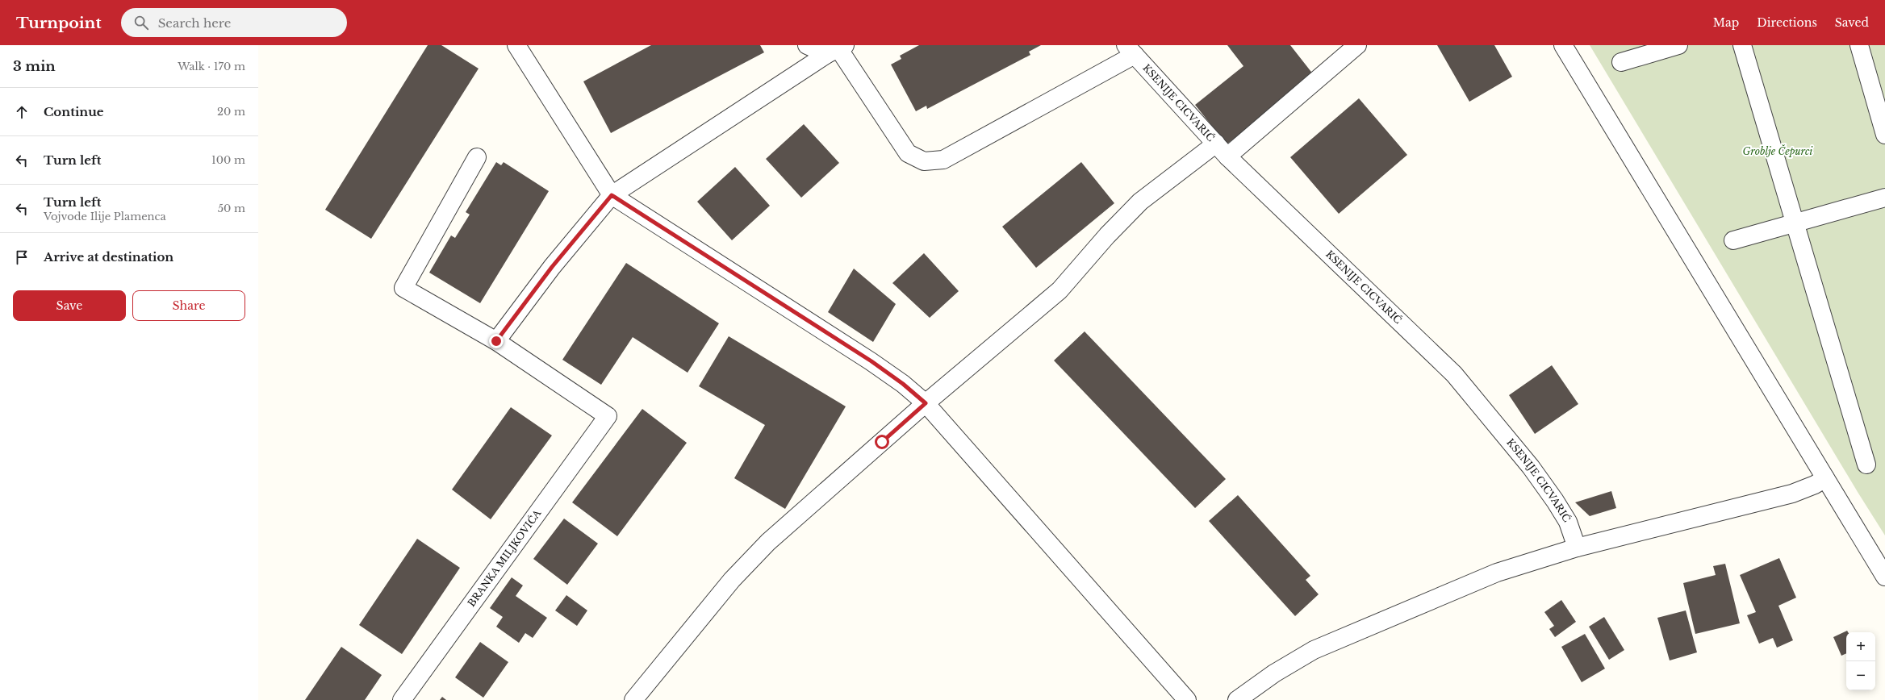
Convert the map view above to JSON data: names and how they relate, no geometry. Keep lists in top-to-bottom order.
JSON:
{
  "streets": {
    "street": ["KSENIJE CICVARIĆ", "BRANKA MILJKOVIĆA"]
  },
  "parks": ["Groblje Čepurci"],
  "page": {
    "header": "Turnpoint",
    "search": "Search here",
    "nav": ["Map", "Directions", "Saved"],
    "heading": ["3 min", "Walk · 170 m"],
    "list": [
      ["Continue", "20 m"],
      ["Turn left", "100 m"],
      ["Turn left", "Vojvode Ilije Plamenca", "50 m"],
      "Arrive at destination"
    ],
    "buttons": ["Save", "Share"],
    "map_buttons": ["+", "−"]
  }
}
